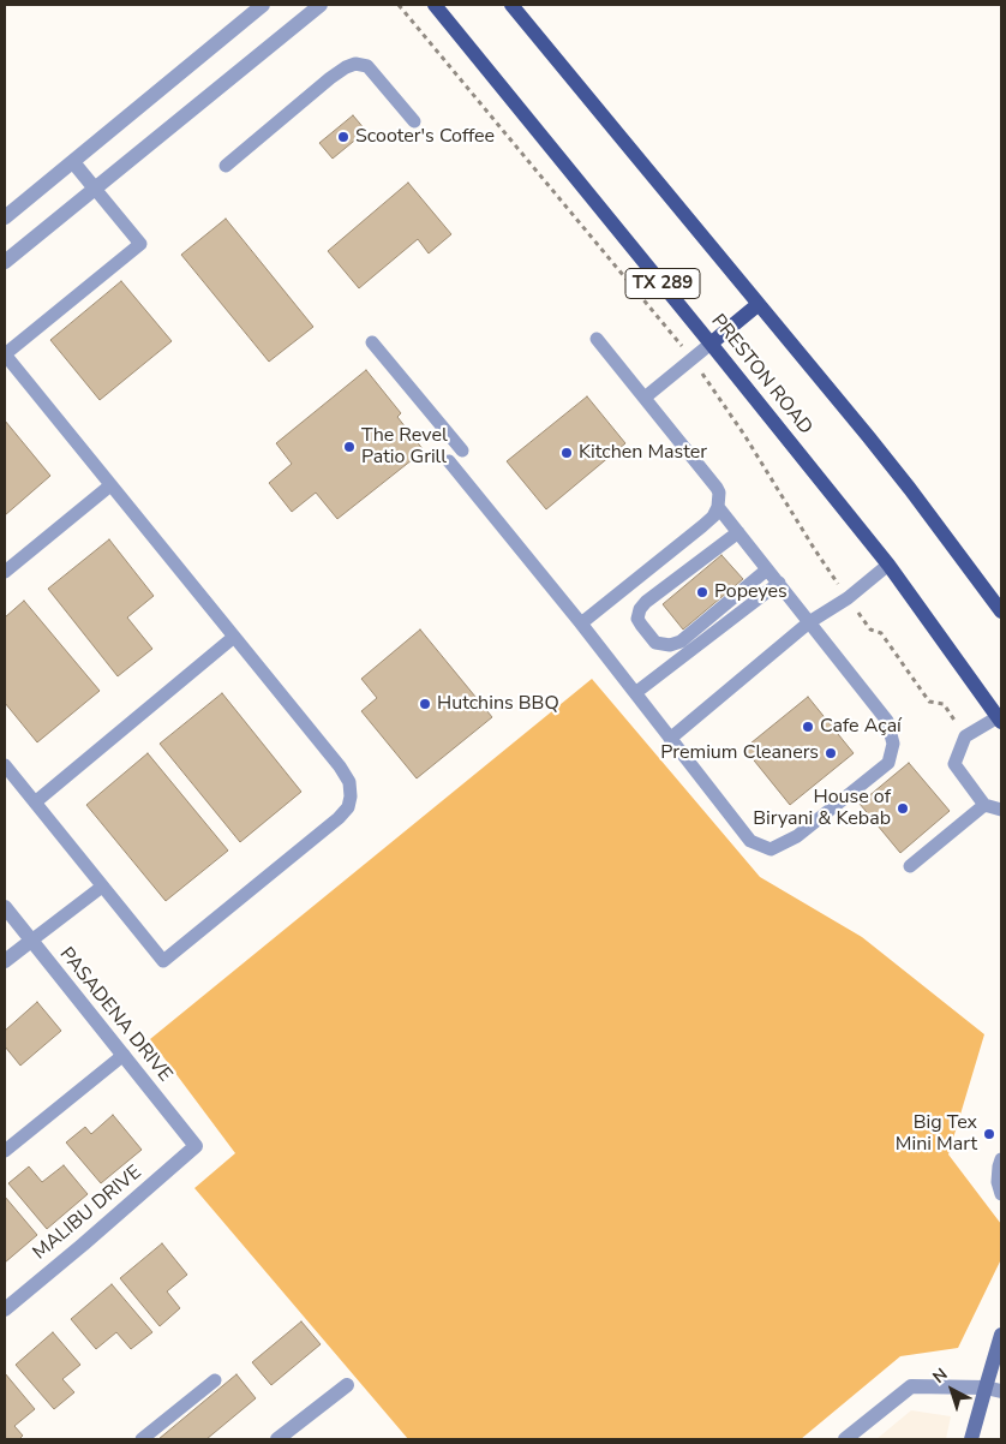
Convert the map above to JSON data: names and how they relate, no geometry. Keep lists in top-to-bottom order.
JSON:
{
  "streets": {
    "main road": ["TX 289", "PRESTON ROAD"],
    "street": ["PASADENA DRIVE", "MALIBU DRIVE"]
  },
  "crossings": [
    ["PASADENA DRIVE", "MALIBU DRIVE"]
  ],
  "places": [
    "Scooter's Coffee",
    "The Revel Patio Grill",
    "Kitchen Master",
    "Popeyes",
    "Hutchins BBQ",
    "Cafe Açaí",
    "Premium Cleaners",
    "House of Biryani & Kebab",
    "Big Tex Mini Mart"
  ],
  "north": "top left"
}
